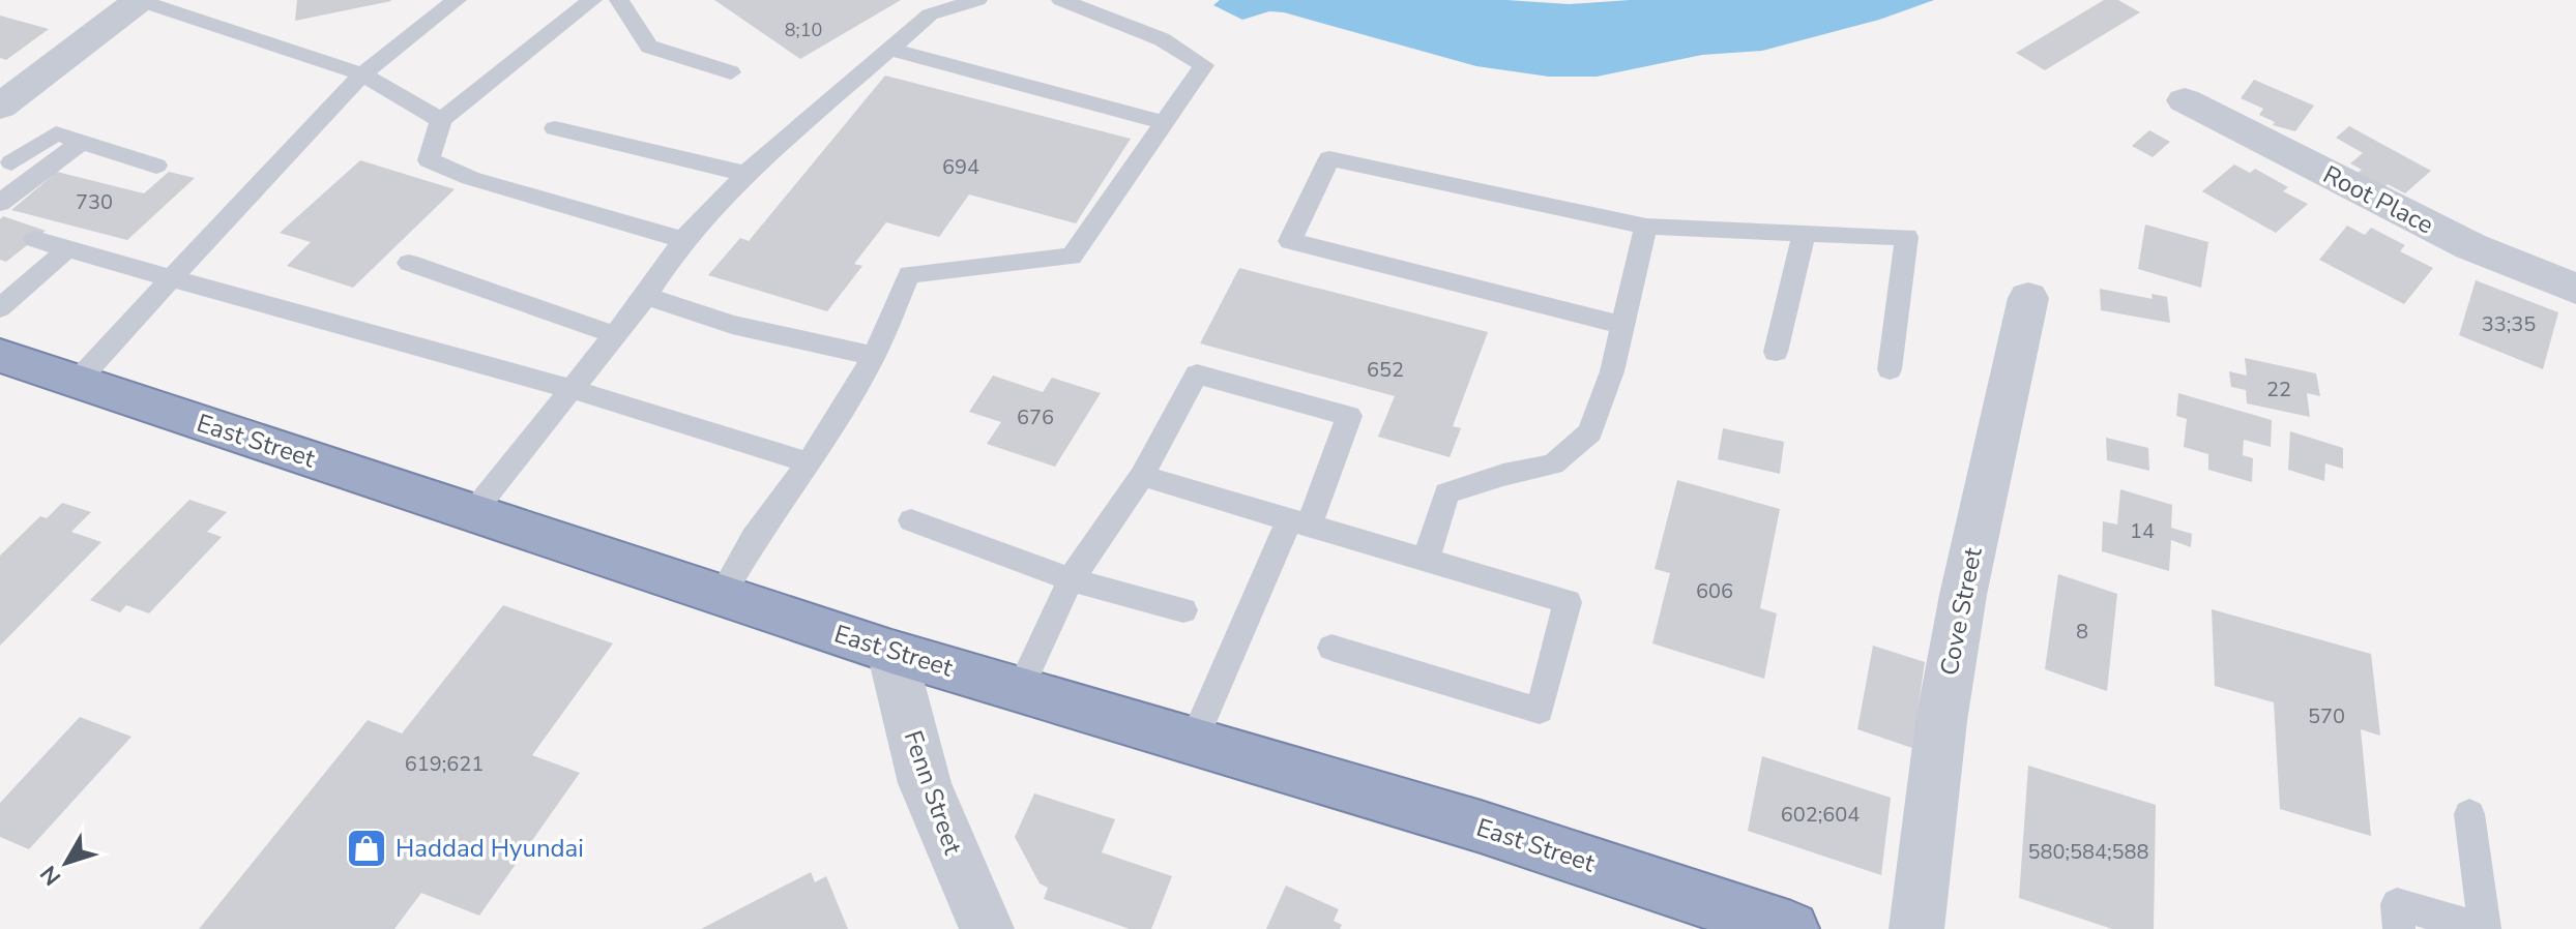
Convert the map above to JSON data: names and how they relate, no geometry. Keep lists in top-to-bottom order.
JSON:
{
  "streets": {
    "highway": ["East Street"],
    "street": ["Root Place", "Cove Street", "Fenn Street"]
  },
  "crossings": [
    ["East Street", "Fenn Street"]
  ],
  "places": {
    "shop": ["Haddad Hyundai"]
  },
  "house_numbers": [
    "8;10",
    "694",
    "730",
    "33;35",
    "652",
    "22",
    "676",
    "14",
    "606",
    "8",
    "570",
    "619;621",
    "602;604",
    "580;584;588"
  ],
  "north": "bottom left"
}
